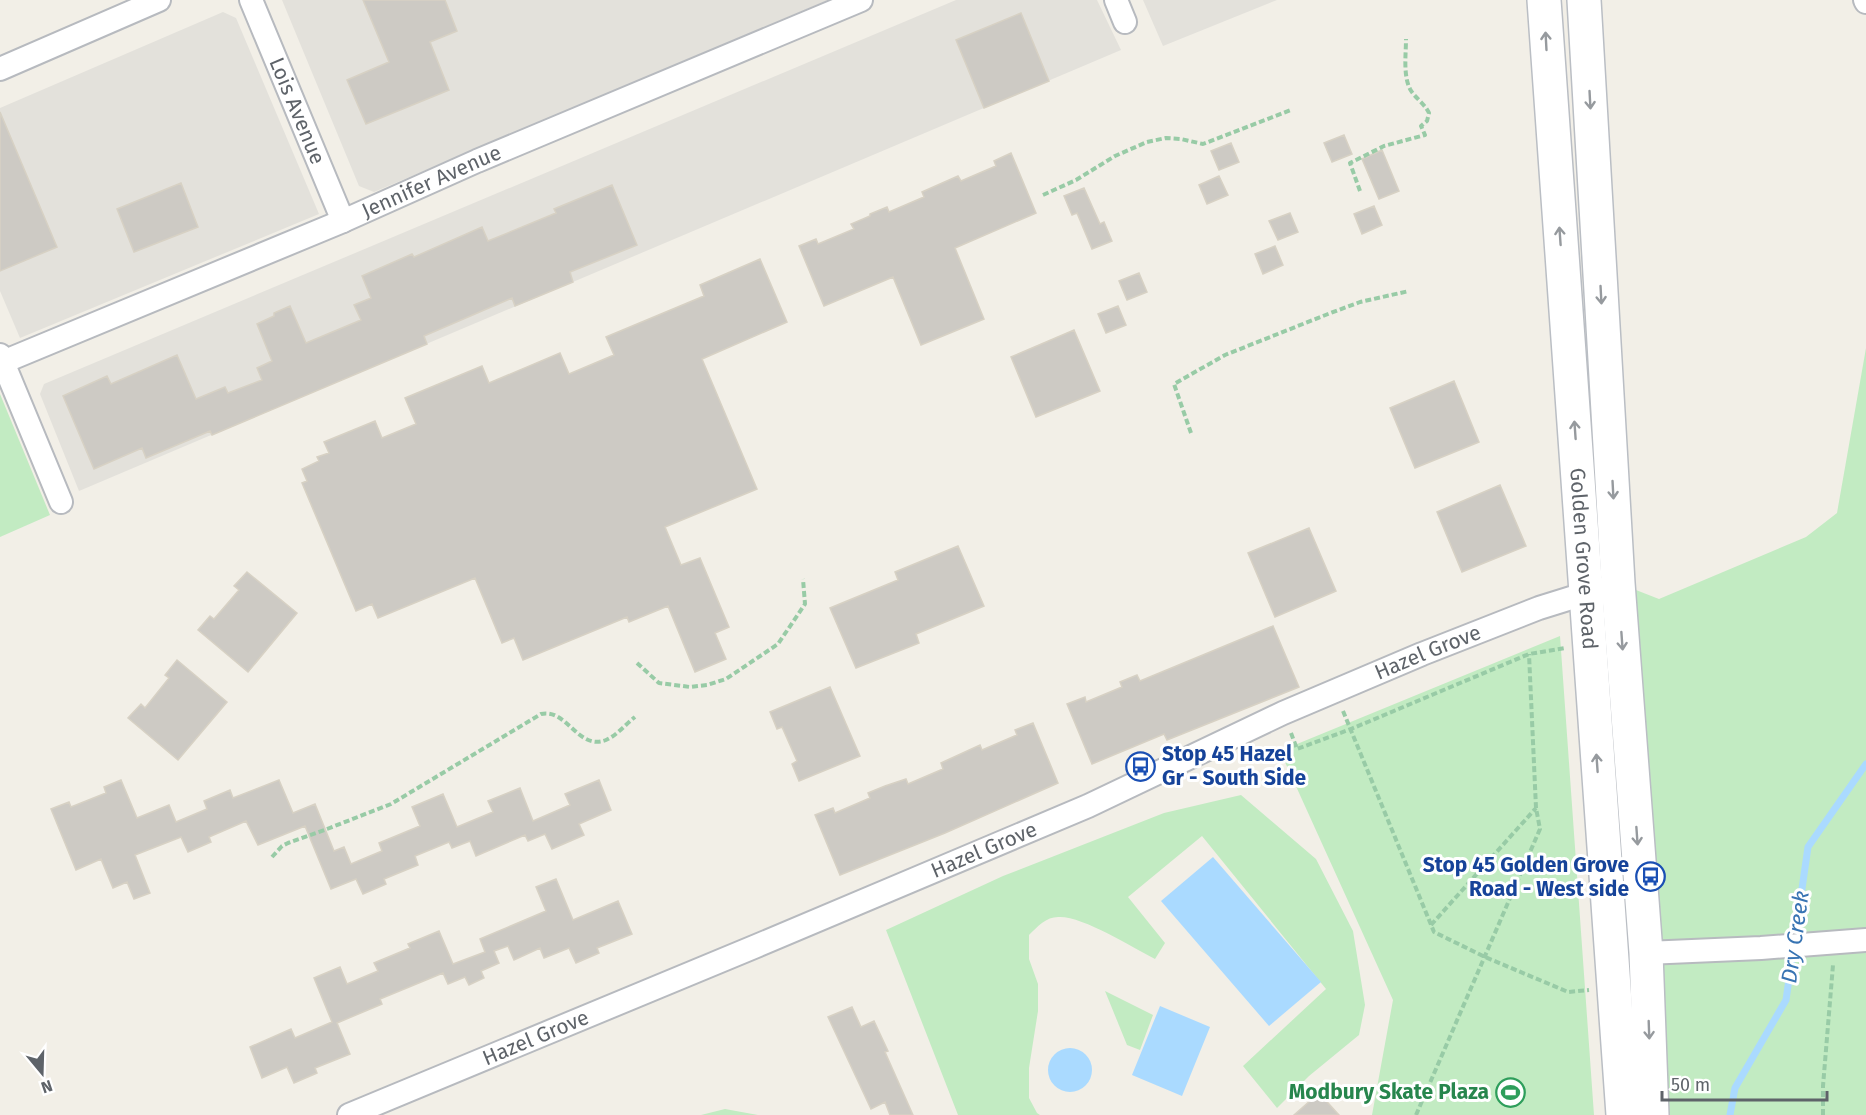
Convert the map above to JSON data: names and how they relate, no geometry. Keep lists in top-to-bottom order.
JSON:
{
  "streets": {
    "main road": ["Golden Grove Road"],
    "street": ["Lois Avenue", "Jennifer Avenue", "Hazel Grove"]
  },
  "crossings": [
    ["Lois Avenue", "Jennifer Avenue"],
    ["Golden Grove Road", "Hazel Grove"]
  ],
  "water": ["Dry Creek"],
  "places": {
    "bus stop": ["Stop 45 Hazel Gr - South Side", "Stop 45 Golden Grove Road - West side"],
    "sports": ["Modbury Skate Plaza"]
  },
  "scale_bar": "50 m",
  "north": "bottom"
}
